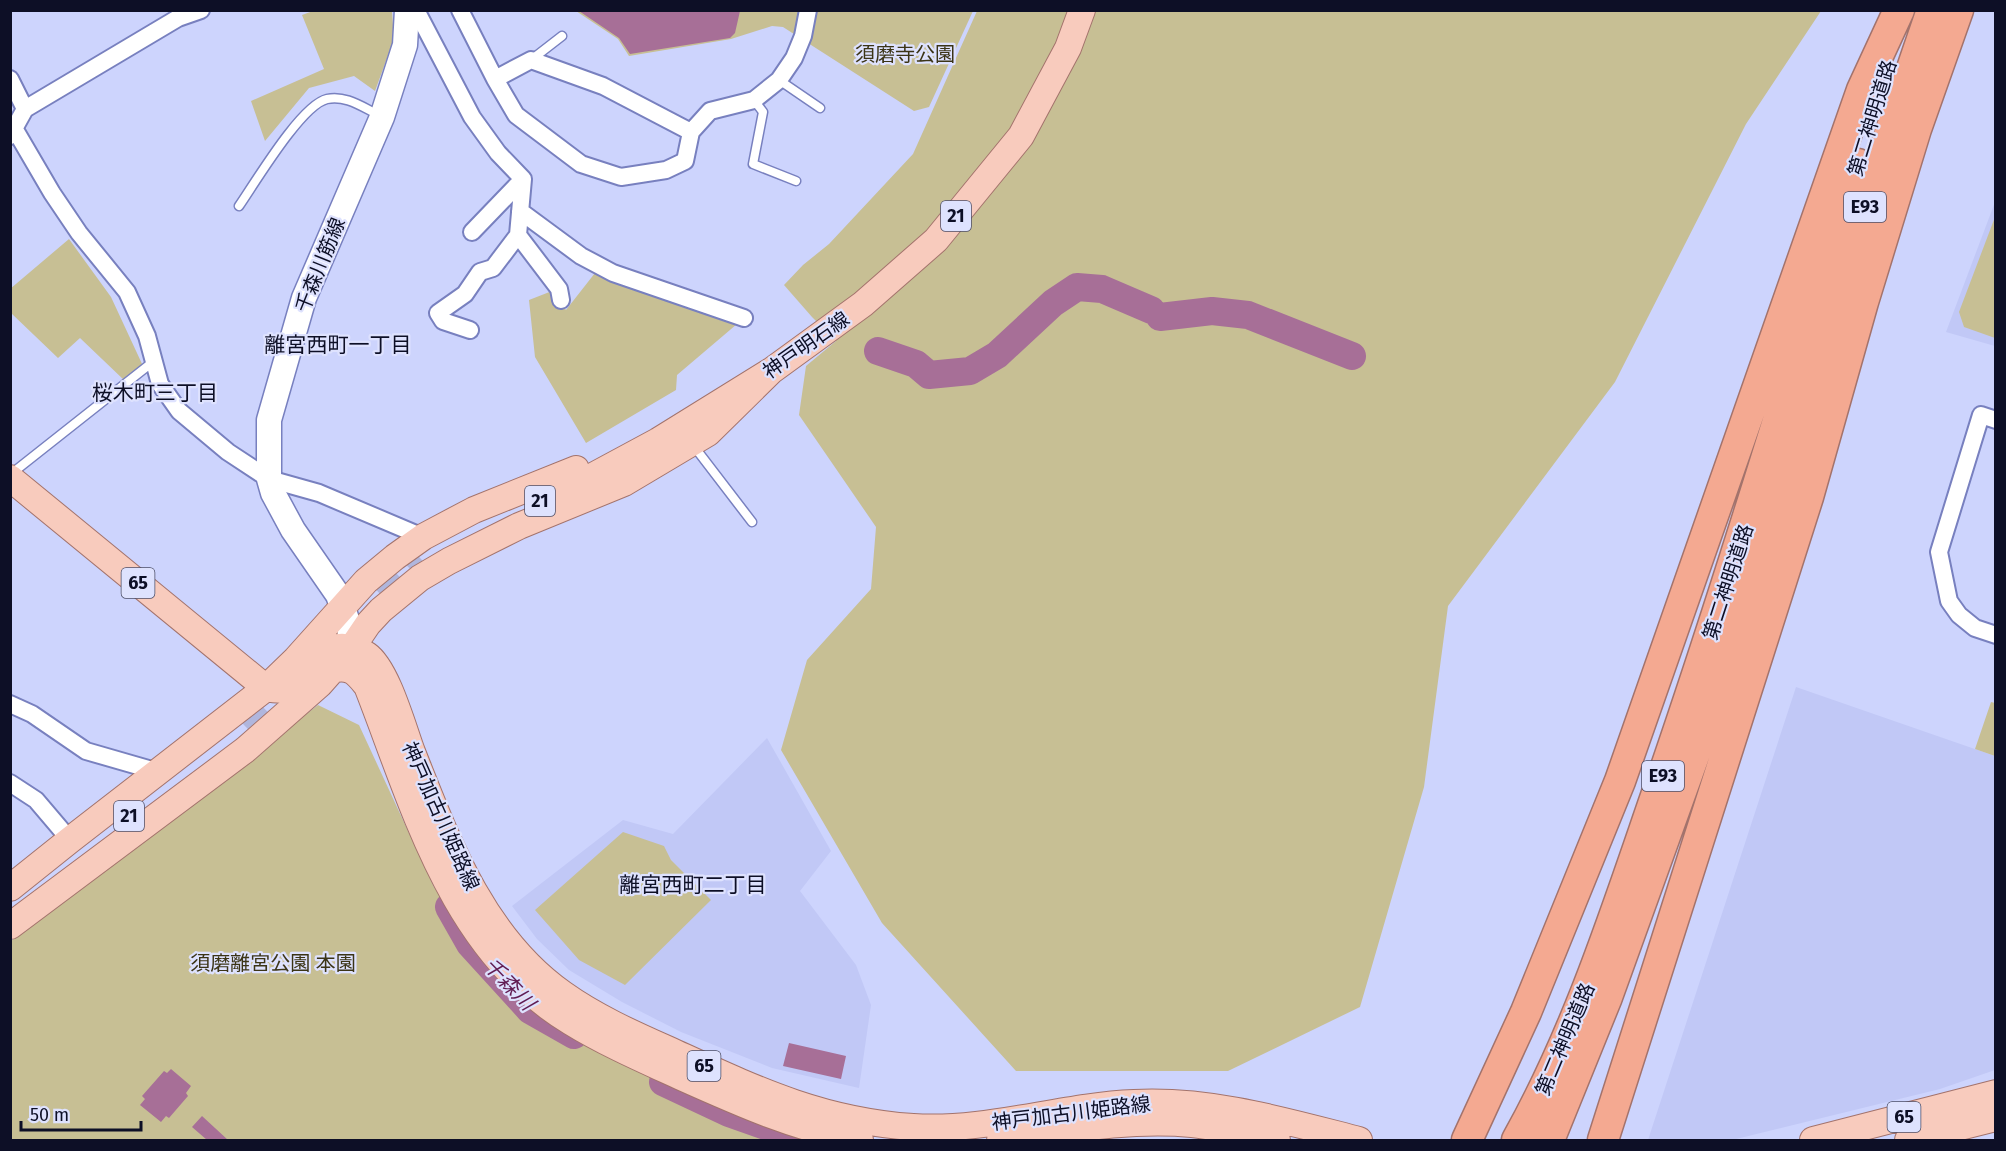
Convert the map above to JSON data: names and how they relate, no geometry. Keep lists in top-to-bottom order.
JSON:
{
  "streets": {
    "highway": ["第二神明道路", "E93"],
    "main road": [
      "21",
      "神戸明石線",
      "65",
      "神戸加古川姫路線"
    ],
    "street": ["千森川筋線"]
  },
  "crossings": [
    ["千森川筋線", "神戸明石線"],
    ["千森川筋線", "神戸加古川姫路線"],
    ["神戸明石線", "65"]
  ],
  "districts": ["離宮西町一丁目", "桜木町三丁目", "離宮西町二丁目"],
  "water": ["千森川"],
  "parks": ["須磨寺公園", "須磨離宮公園 本園"],
  "scale_bar": "50 m"
}
